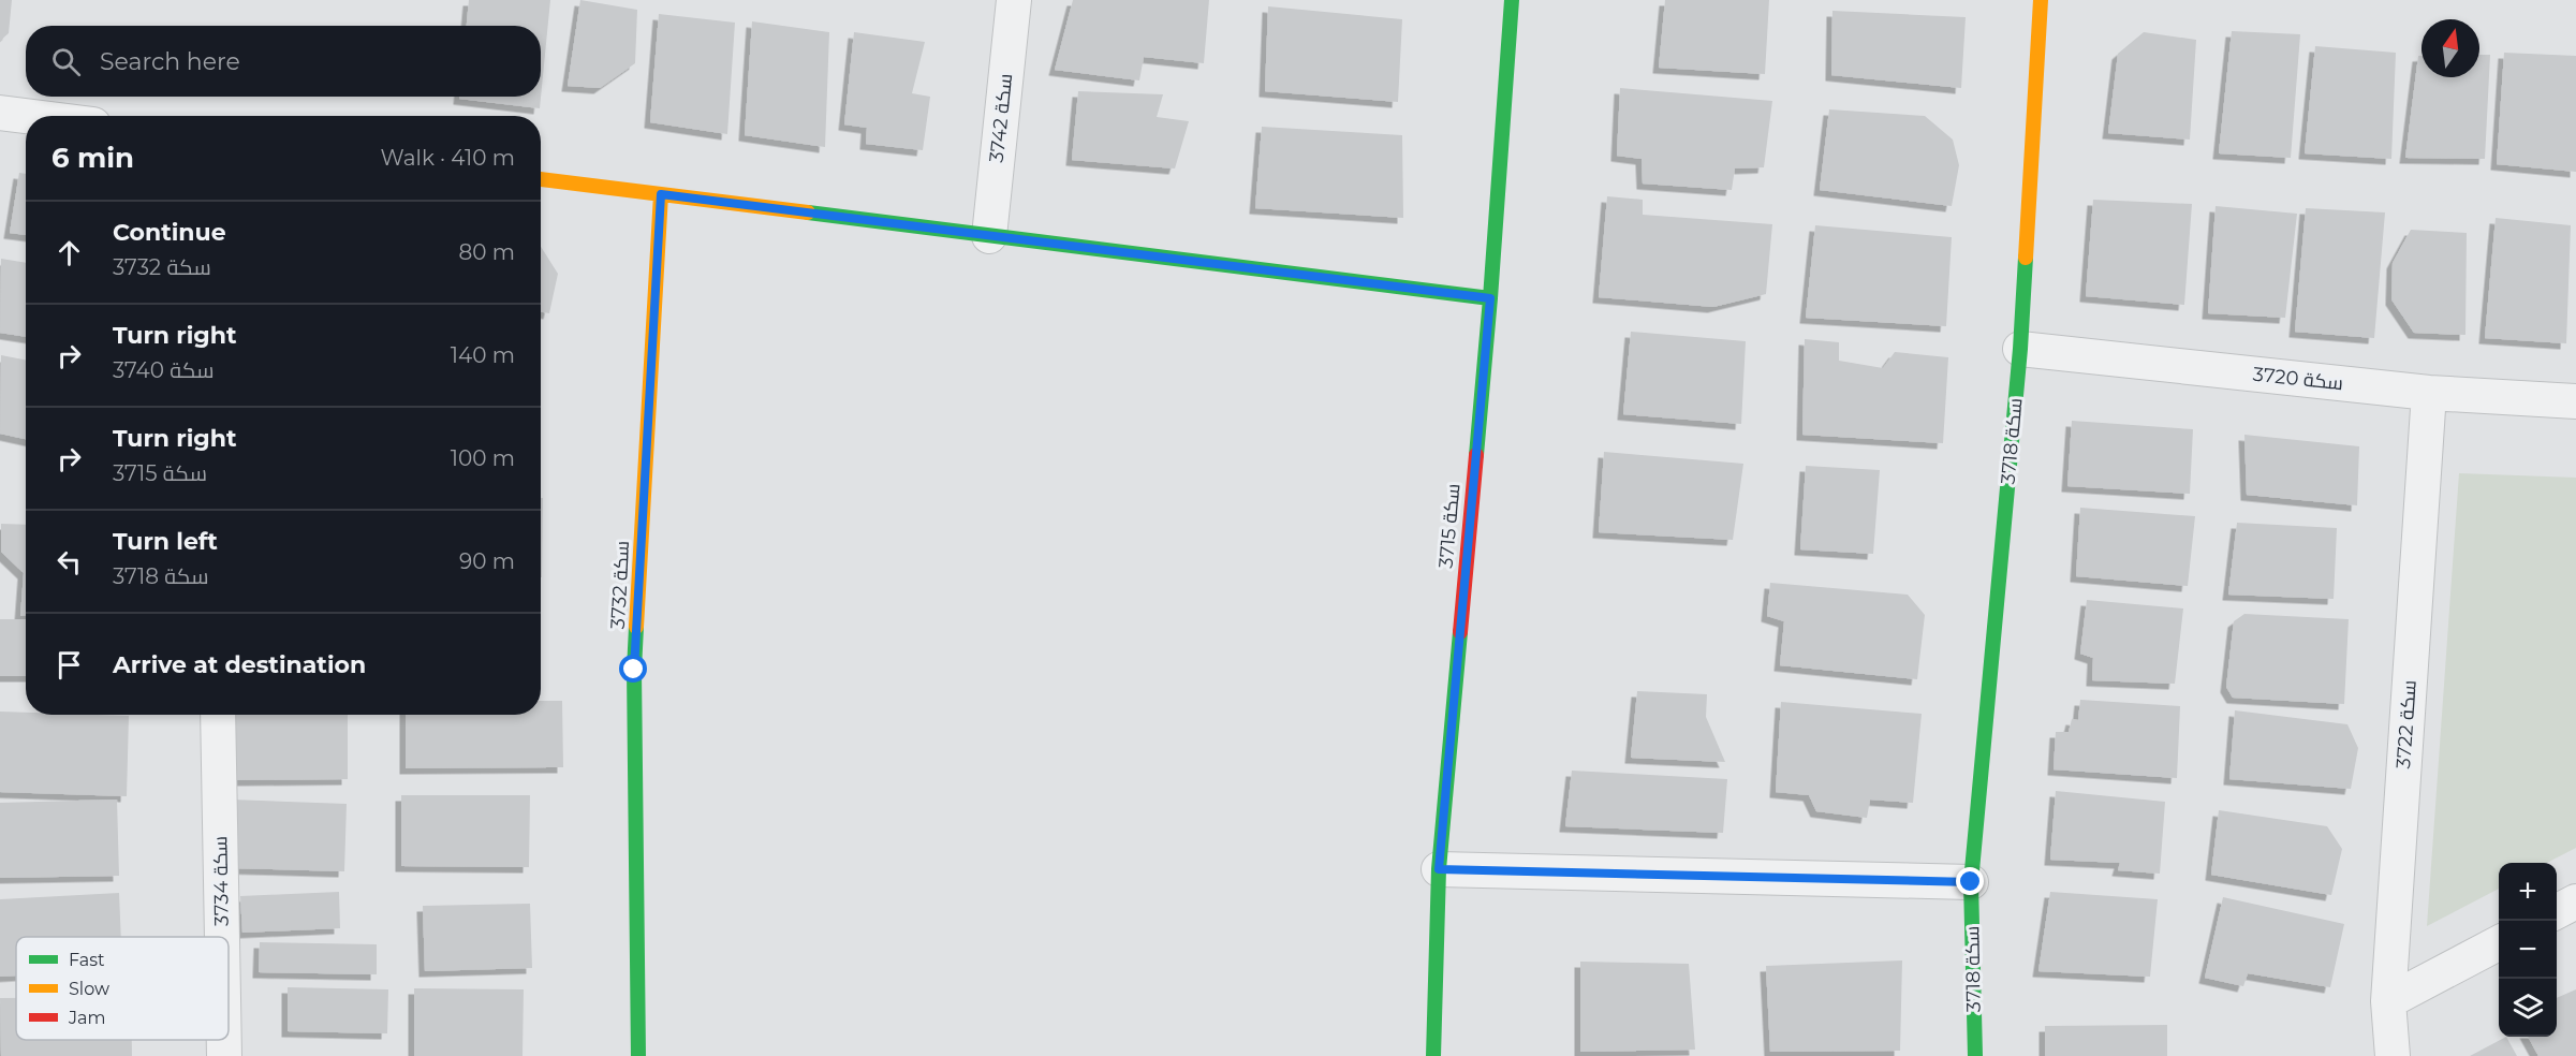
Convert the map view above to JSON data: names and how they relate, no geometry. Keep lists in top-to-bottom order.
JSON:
{
  "streets": {
    "street": [
      "سكة 3742",
      "سكة 3720",
      "سكة 3718",
      "سكة 3715",
      "سكة 3732",
      "سكة 3722",
      "سكة 3734"
    ]
  },
  "crossings": [
    ["سكة 3720", "سكة 3718"],
    ["سكة 3720", "سكة 3722"]
  ],
  "legend": ["Fast", "Slow", "Jam"],
  "north": "top",
  "page": {
    "search": "Search here",
    "heading": ["6 min", "Walk · 410 m"],
    "list": [
      ["Continue", "سكة 3732", "80 m"],
      ["Turn right", "سكة 3740", "140 m"],
      ["Turn right", "سكة 3715", "100 m"],
      ["Turn left", "سكة 3718", "90 m"],
      "Arrive at destination"
    ],
    "map_buttons": ["+", "−"]
  }
}
